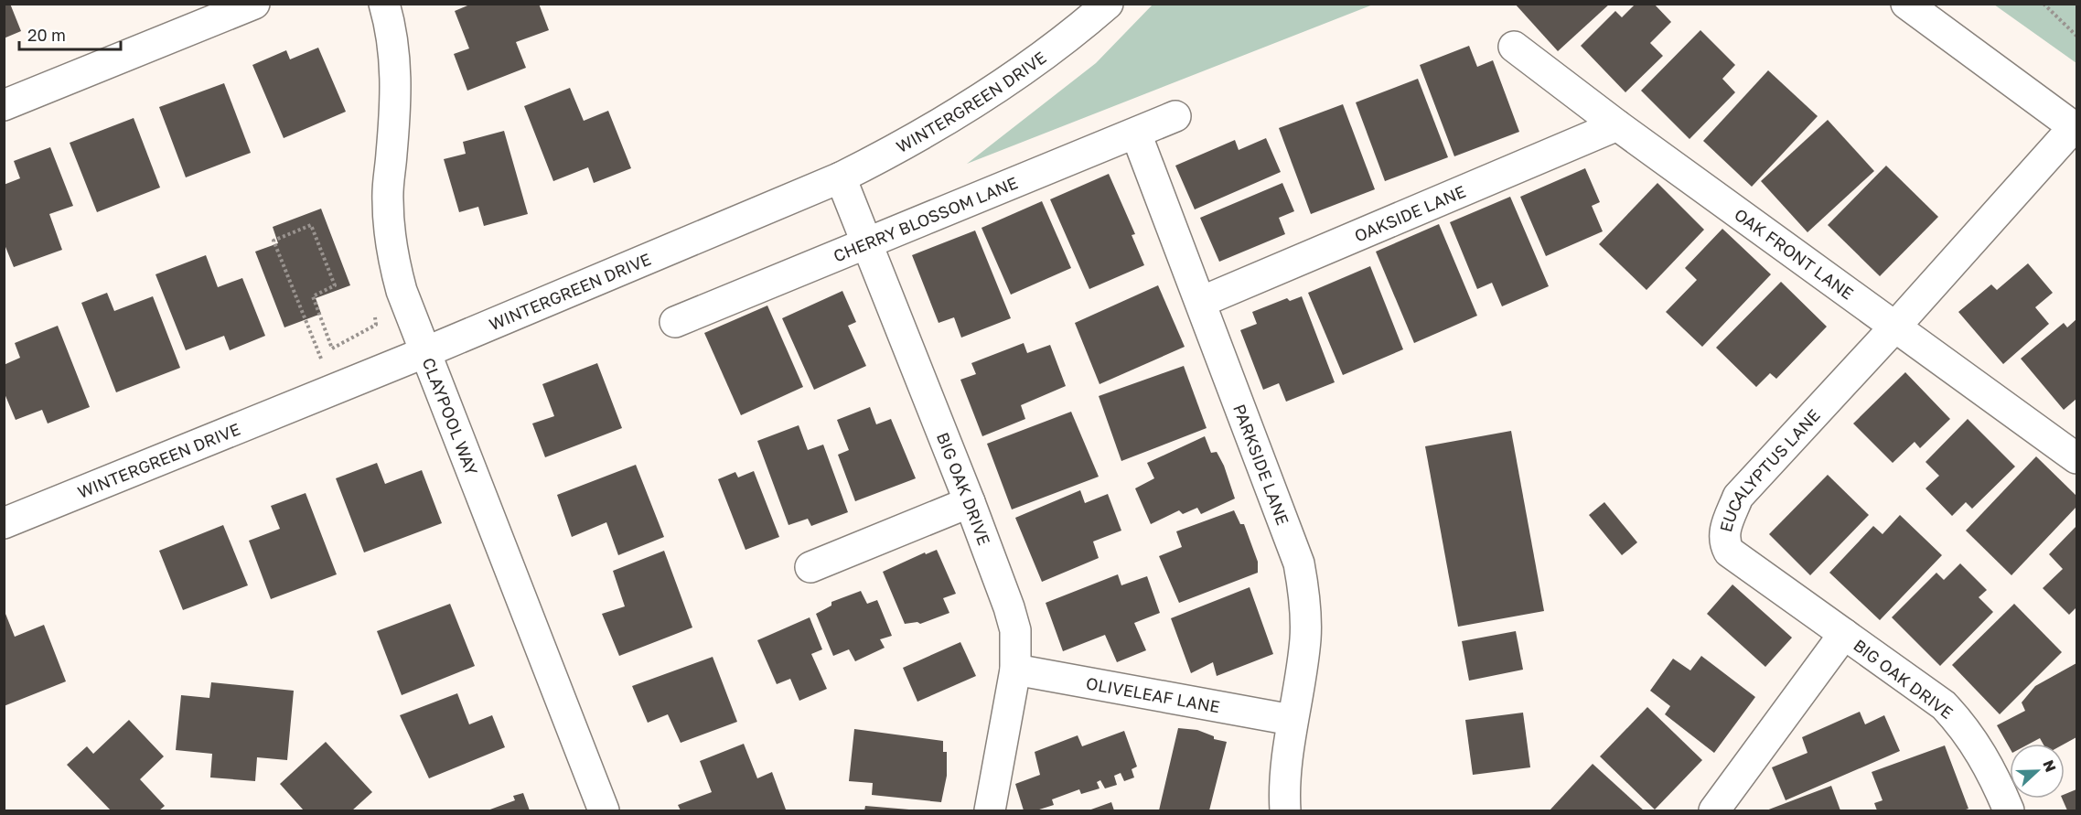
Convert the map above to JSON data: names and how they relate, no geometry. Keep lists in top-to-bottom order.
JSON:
{
  "streets": {
    "street": [
      "WINTERGREEN DRIVE",
      "OAKSIDE LANE",
      "CHERRY BLOSSOM LANE",
      "OAK FRONT LANE",
      "CLAYPOOL WAY",
      "PARKSIDE LANE",
      "EUCALYPTUS LANE",
      "BIG OAK DRIVE",
      "OLIVELEAF LANE"
    ]
  },
  "crossings": [
    ["WINTERGREEN DRIVE", "CLAYPOOL WAY"],
    ["WINTERGREEN DRIVE", "BIG OAK DRIVE"],
    ["OAKSIDE LANE", "OAK FRONT LANE"],
    ["OAKSIDE LANE", "PARKSIDE LANE"],
    ["CHERRY BLOSSOM LANE", "PARKSIDE LANE"],
    ["CHERRY BLOSSOM LANE", "BIG OAK DRIVE"],
    ["OAK FRONT LANE", "EUCALYPTUS LANE"],
    ["PARKSIDE LANE", "OLIVELEAF LANE"],
    ["EUCALYPTUS LANE", "BIG OAK DRIVE"],
    ["BIG OAK DRIVE", "OLIVELEAF LANE"]
  ],
  "scale_bar": "20 m",
  "north": "right"
}
